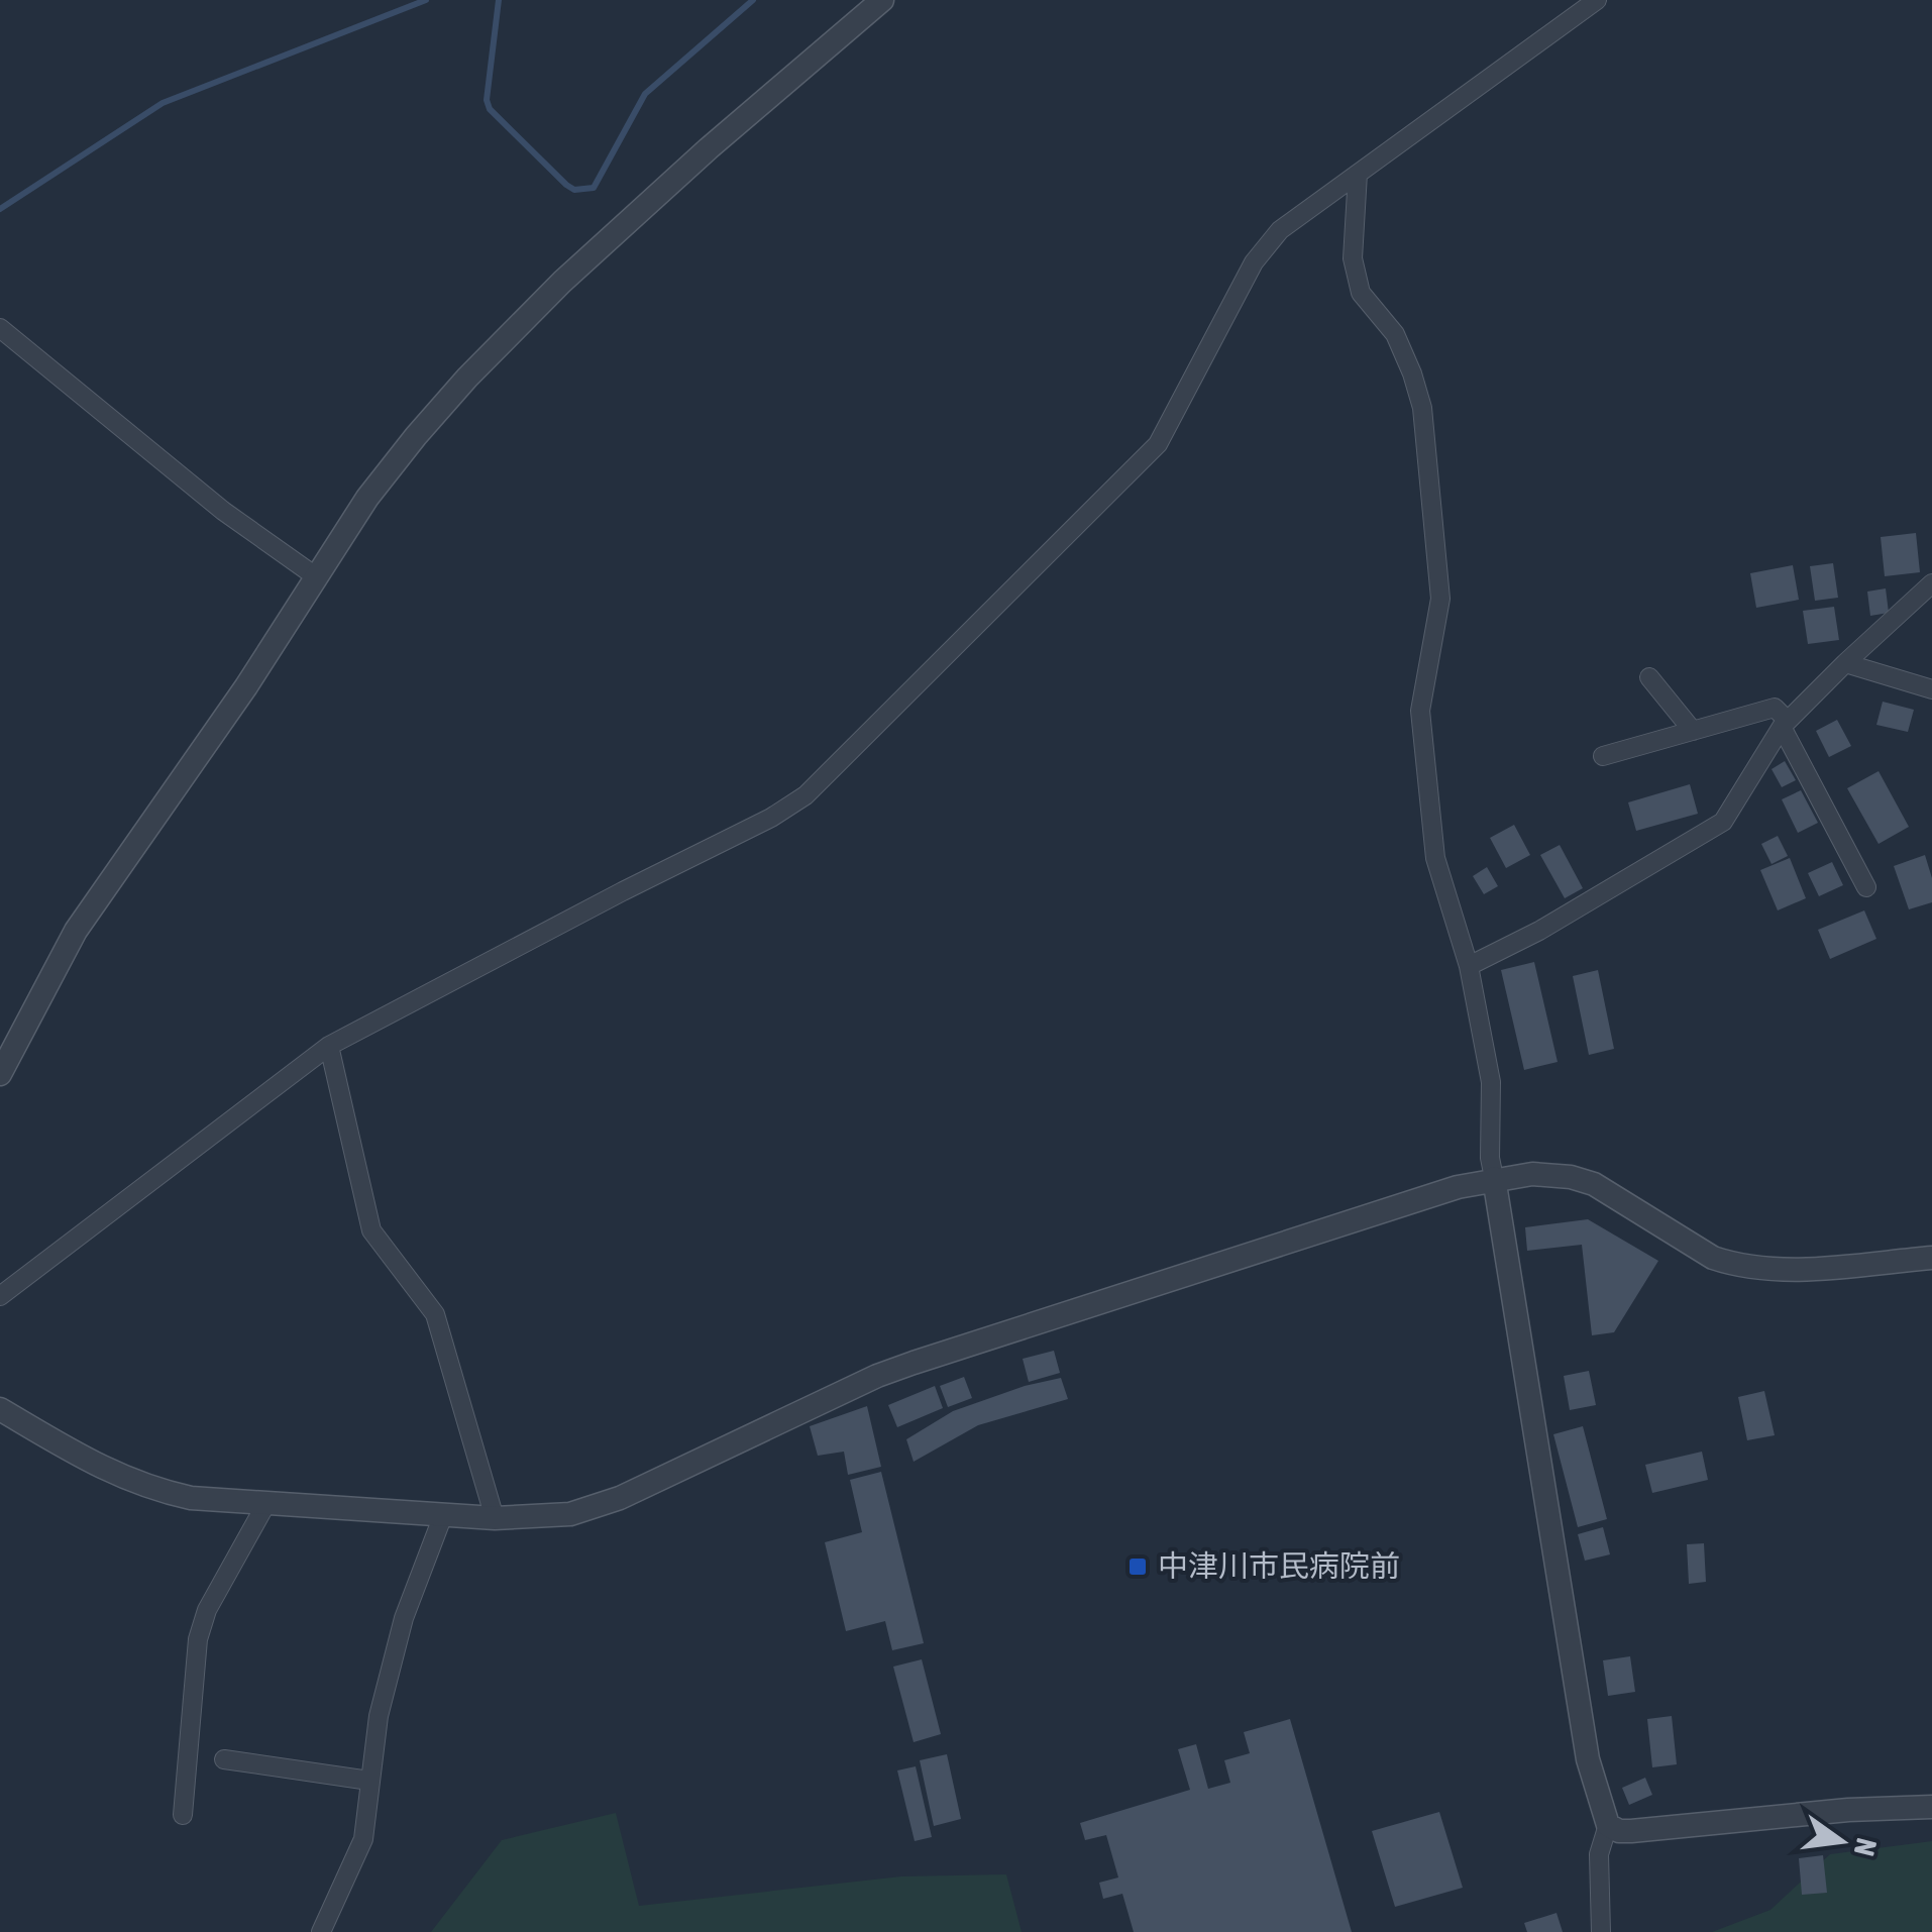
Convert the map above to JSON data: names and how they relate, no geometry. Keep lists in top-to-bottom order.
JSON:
{
  "places": {
    "transit": ["中津川市民病院前"]
  },
  "north": "right"
}
